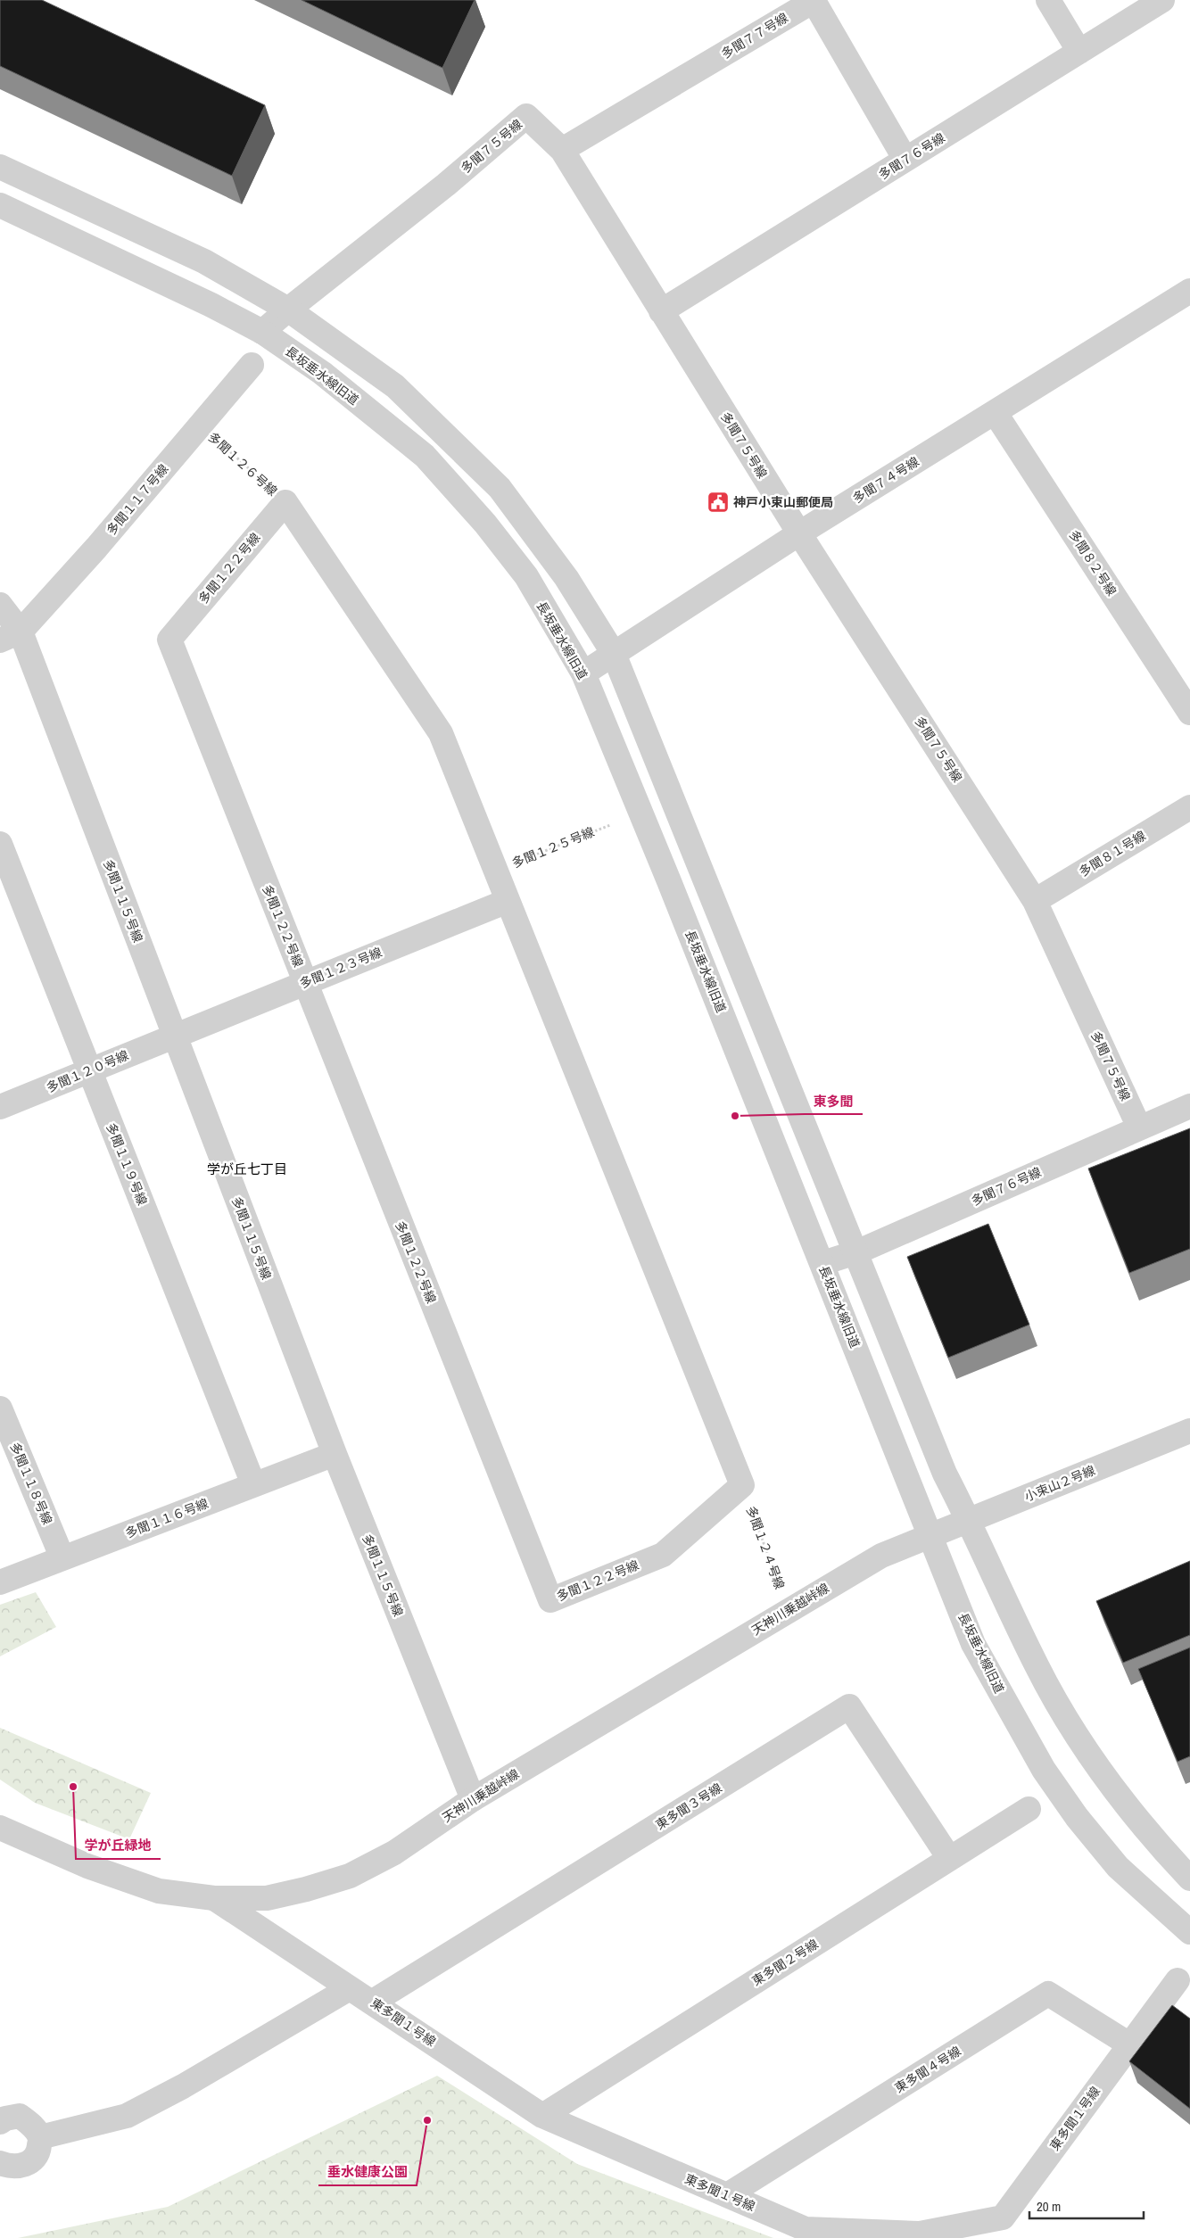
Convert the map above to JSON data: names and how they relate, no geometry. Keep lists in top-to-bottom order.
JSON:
{
  "streets": {
    "street": [
      "多聞７７号線",
      "多聞７５号線",
      "多聞７６号線",
      "長坂垂水線旧道",
      "多聞７４号線",
      "多聞１１７号線",
      "多聞８２号線",
      "多聞１２２号線",
      "多聞８１号線",
      "多聞１１５号線",
      "多聞１２３号線",
      "多聞１２０号線",
      "多聞１１９号線",
      "多聞１１８号線",
      "小束山２号線",
      "多聞１１６号線",
      "天神川乗越峠線",
      "東多聞３号線",
      "東多聞２号線",
      "東多聞１号線",
      "東多聞４号線"
    ],
    "path": ["多聞１２６号線", "多聞１２５号線", "多聞１２４号線"]
  },
  "crossings": [
    ["多聞７７号線", "多聞７５号線"],
    ["多聞７７号線", "多聞７６号線"],
    ["多聞７５号線", "多聞７６号線"],
    ["多聞７５号線", "長坂垂水線旧道"],
    ["多聞７５号線", "多聞７４号線"],
    ["多聞７５号線", "多聞８１号線"],
    ["多聞７６号線", "長坂垂水線旧道"],
    ["長坂垂水線旧道", "多聞７４号線"],
    ["長坂垂水線旧道", "小束山２号線"],
    ["長坂垂水線旧道", "天神川乗越峠線"],
    ["多聞１２６号線", "多聞１１７号線"],
    ["多聞１２６号線", "多聞１２２号線"],
    ["多聞７４号線", "多聞８２号線"],
    ["多聞１１７号線", "多聞１１５号線"],
    ["多聞１２２号線", "多聞１２３号線"],
    ["多聞１２２号線", "多聞１２４号線"],
    ["多聞１１５号線", "多聞１２３号線"],
    ["多聞１１５号線", "多聞１２０号線"],
    ["多聞１１５号線", "多聞１１６号線"],
    ["多聞１１５号線", "天神川乗越峠線"],
    ["多聞１２３号線", "多聞１２０号線"],
    ["多聞１２０号線", "多聞１１９号線"],
    ["多聞１１９号線", "多聞１１６号線"],
    ["多聞１１８号線", "多聞１１６号線"],
    ["小束山２号線", "天神川乗越峠線"],
    ["多聞１２４号線", "天神川乗越峠線"],
    ["天神川乗越峠線", "東多聞１号線"],
    ["東多聞３号線", "東多聞２号線"],
    ["東多聞３号線", "東多聞１号線"],
    ["東多聞２号線", "東多聞１号線"],
    ["東多聞１号線", "東多聞４号線"]
  ],
  "districts": ["学が丘七丁目"],
  "places": {
    "public building": ["神戸小束山郵便局"],
    "other": ["東多聞", "学が丘緑地", "垂水健康公園"]
  },
  "scale_bar": "20 m"
}
